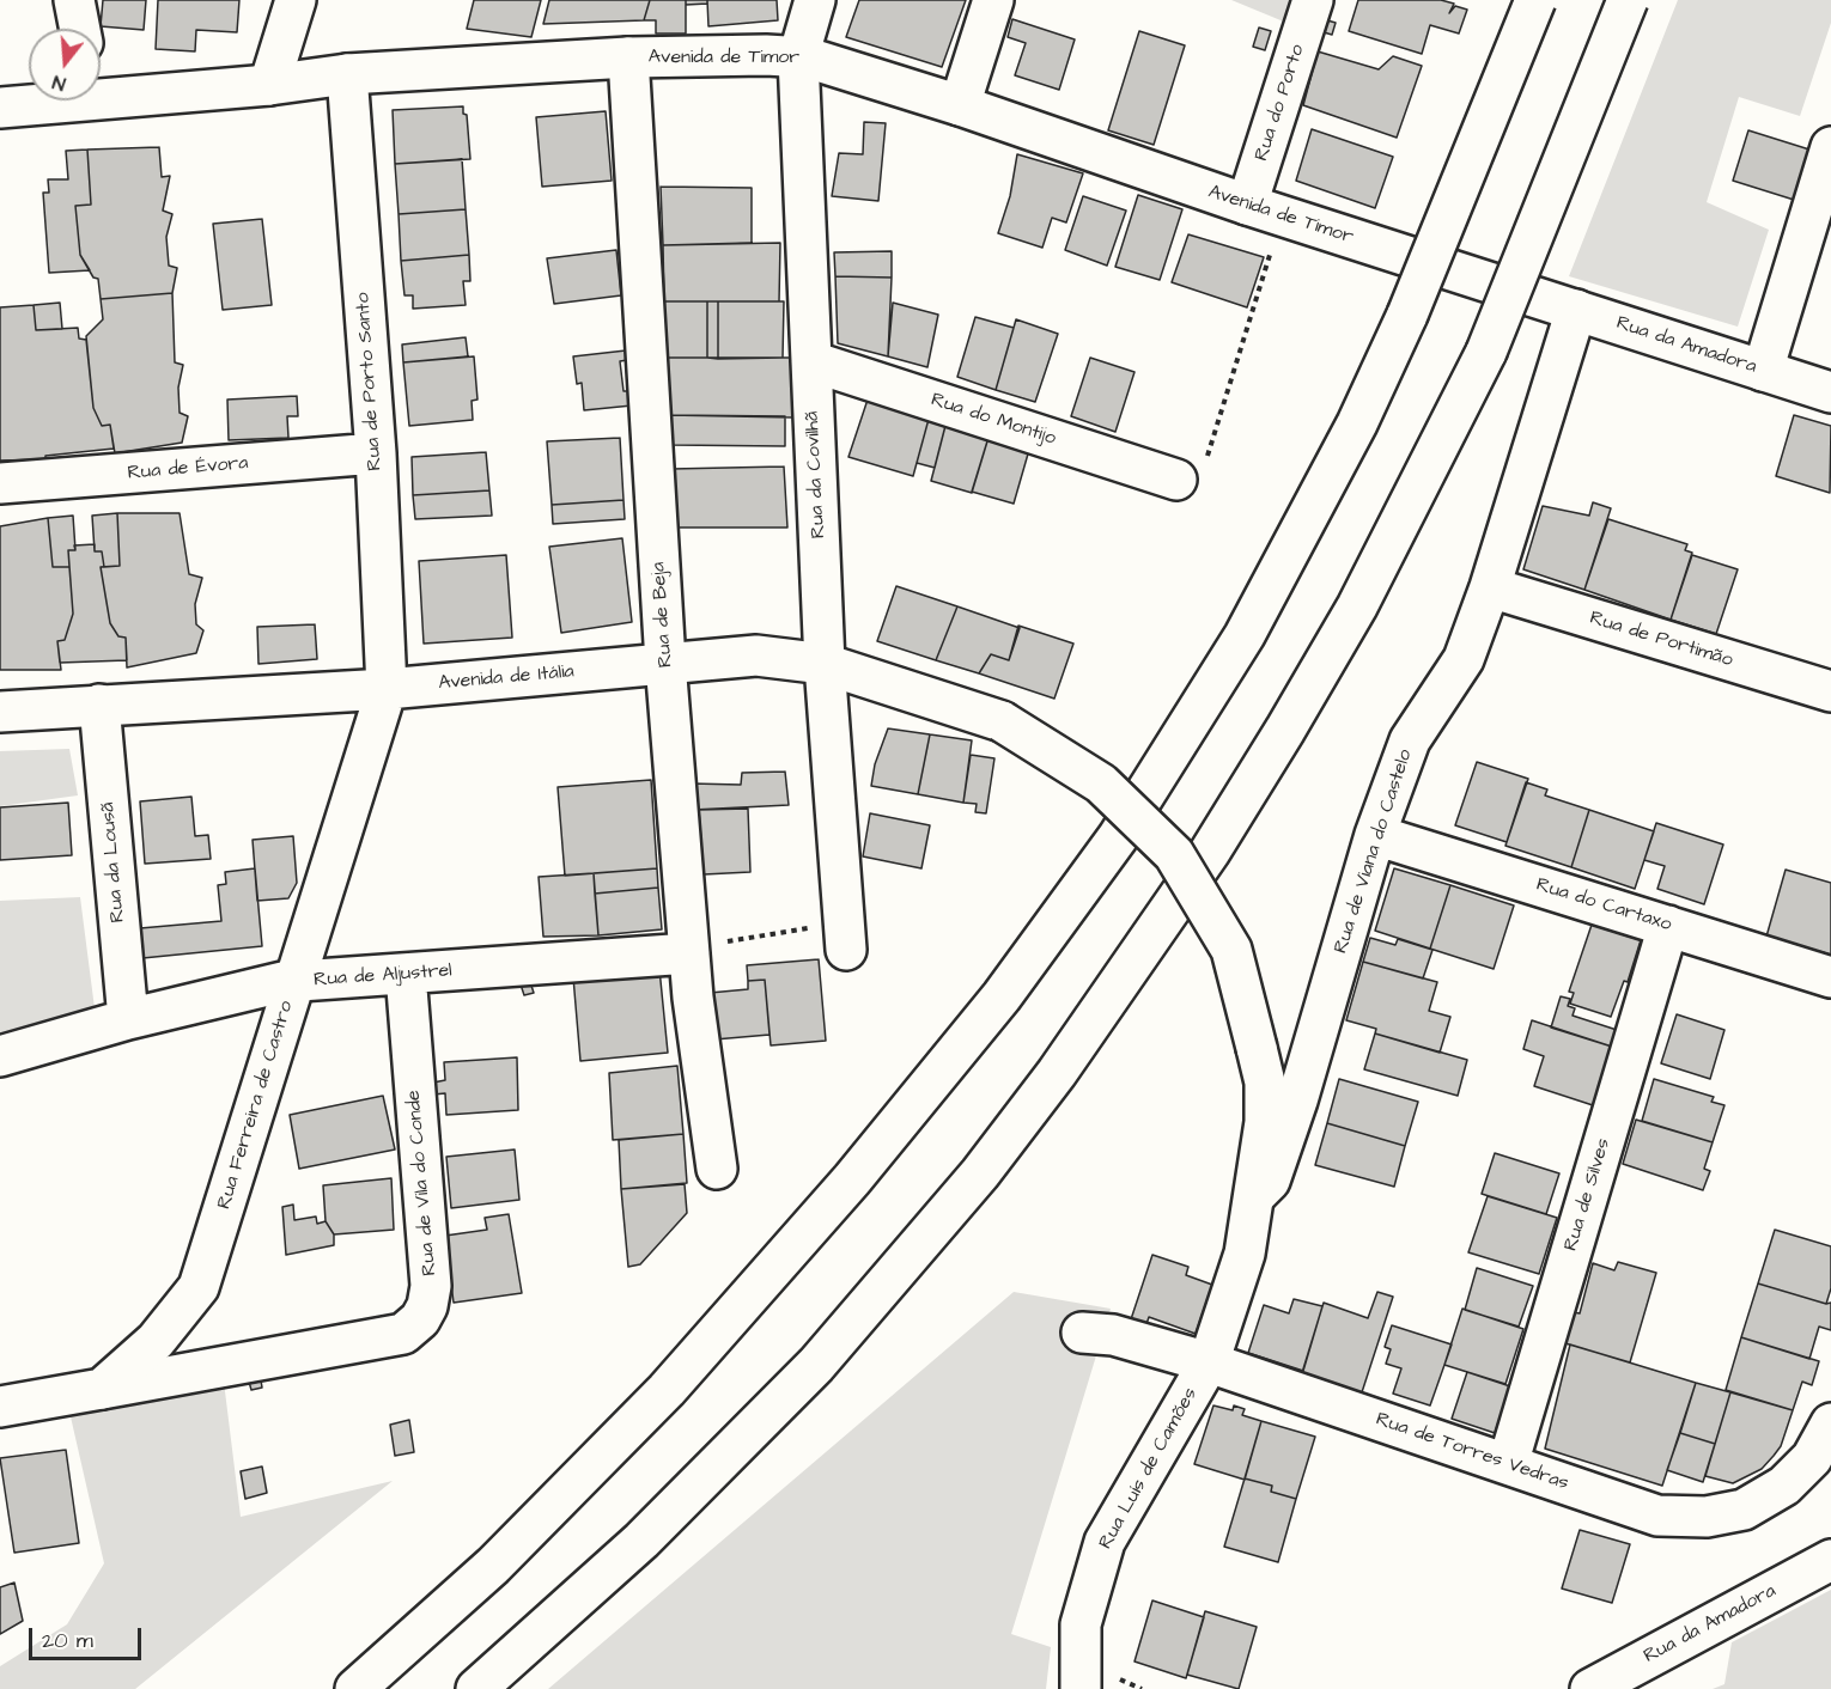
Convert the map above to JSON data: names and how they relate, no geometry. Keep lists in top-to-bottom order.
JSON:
{
  "streets": {
    "main road": [
      "Avenida de Timor",
      "Rua do Porto",
      "Rua da Amadora",
      "Rua de Porto Santo",
      "Rua do Montijo",
      "Rua de Évora",
      "Rua da Covilhã",
      "Rua de Beja",
      "Rua de Portimão",
      "Avenida de Itália",
      "Rua de Viana do Castelo",
      "Rua da Lousã",
      "Rua do Cartaxo",
      "Rua de Aljustrel",
      "Rua Ferreira de Castro",
      "Rua de Vila do Conde",
      "Rua de Silves",
      "Rua de Torres Vedras",
      "Rua Luís de Camões"
    ]
  },
  "crossings": [
    ["Avenida de Timor", "Rua do Porto"],
    ["Avenida de Timor", "Rua da Amadora"],
    ["Avenida de Timor", "Rua de Porto Santo"],
    ["Avenida de Timor", "Rua da Covilhã"],
    ["Avenida de Timor", "Rua de Beja"],
    ["Avenida de Timor", "Rua de Viana do Castelo"],
    ["Rua da Amadora", "Rua de Viana do Castelo"],
    ["Rua de Porto Santo", "Rua de Évora"],
    ["Rua de Porto Santo", "Avenida de Itália"],
    ["Rua de Porto Santo", "Rua Ferreira de Castro"],
    ["Rua do Montijo", "Rua da Covilhã"],
    ["Rua da Covilhã", "Avenida de Itália"],
    ["Rua de Beja", "Avenida de Itália"],
    ["Rua de Beja", "Rua de Aljustrel"],
    ["Rua de Portimão", "Rua de Viana do Castelo"],
    ["Avenida de Itália", "Rua da Lousã"],
    ["Avenida de Itália", "Rua Ferreira de Castro"],
    ["Avenida de Itália", "Rua Luís de Camões"],
    ["Rua de Viana do Castelo", "Rua do Cartaxo"],
    ["Rua de Viana do Castelo", "Rua Luís de Camões"],
    ["Rua da Lousã", "Rua de Aljustrel"],
    ["Rua do Cartaxo", "Rua de Silves"],
    ["Rua de Aljustrel", "Rua Ferreira de Castro"],
    ["Rua de Aljustrel", "Rua de Vila do Conde"],
    ["Rua Ferreira de Castro", "Rua de Vila do Conde"],
    ["Rua de Silves", "Rua de Torres Vedras"],
    ["Rua de Torres Vedras", "Rua Luís de Camões"]
  ],
  "scale_bar": "20 m",
  "north": "bottom"
}
